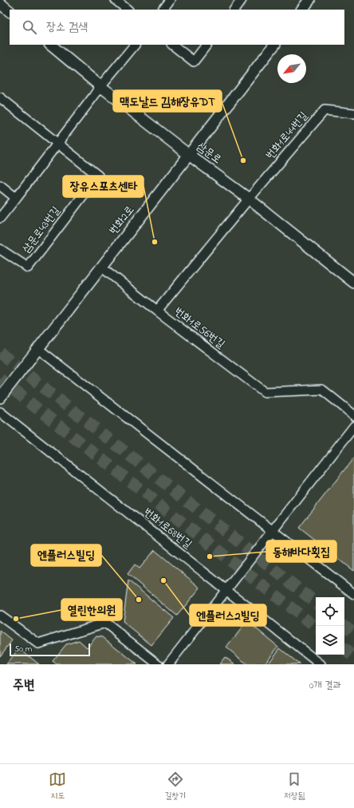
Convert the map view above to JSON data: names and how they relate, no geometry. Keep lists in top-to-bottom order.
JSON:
{
  "streets": {
    "street": [
      "번화1로44번길",
      "삼문로",
      "번화2로",
      "삼문로43번길",
      "번화1로56번길",
      "번화1로68번길"
    ]
  },
  "crossings": [
    ["번화1로44번길", "삼문로"],
    ["번화1로44번길", "번화1로56번길"],
    ["삼문로", "번화2로"],
    ["삼문로", "번화1로56번길"]
  ],
  "places": [
    "맥도날드 김해장유DT",
    "장유스포츠센타",
    "동해바다횟집",
    "엔플러스2빌딩",
    "엔플러스빌딩",
    "열린한의원"
  ],
  "scale_bar": "50 m",
  "north": "bottom left",
  "page": {
    "search": "장소 검색",
    "scale": "50 m",
    "heading": ["주변", "0개 결과"],
    "nav": ["지도", "길찾기", "저장됨"]
  }
}
